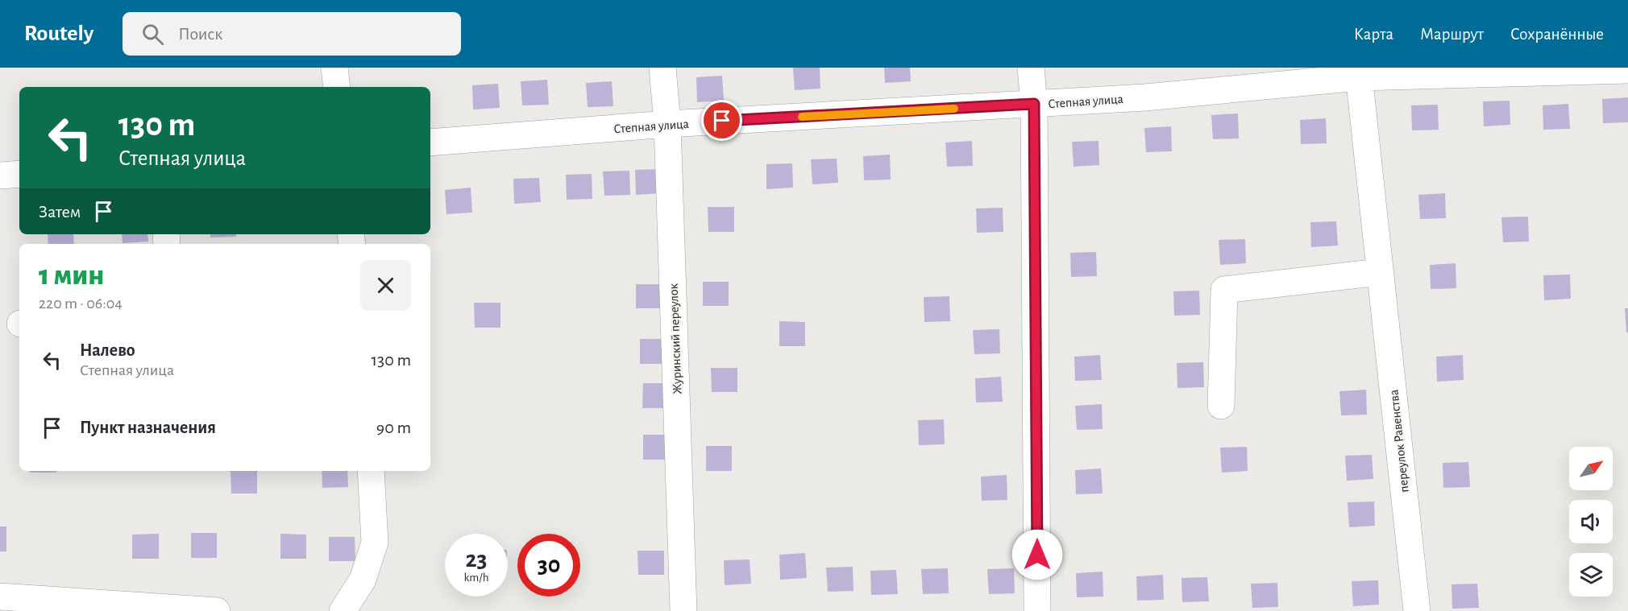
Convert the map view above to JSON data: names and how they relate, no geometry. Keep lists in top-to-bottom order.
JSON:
{
  "streets": {
    "street": ["Степная улица", "Журинский переулок", "переулок Равенства"]
  },
  "crossings": [
    ["Степная улица", "Журинский переулок"],
    ["Степная улица", "переулок Равенства"]
  ],
  "north": "top right",
  "page": {
    "header": "Routely",
    "search": "Поиск",
    "nav": ["Карта", "Маршрут", "Сохранённые"],
    "turn": ["130 m", "Степная улица"],
    "then": "Затем",
    "heading": ["1 мин", "220 m · 06:04"],
    "list": [
      {
        "name": "Налево",
        "note": "Степная улица",
        "value": "130 m"
      },
      {
        "name": "Пункт назначения",
        "value": "90 m"
      }
    ],
    "speed": "23 km/h",
    "limit": "30"
  }
}
